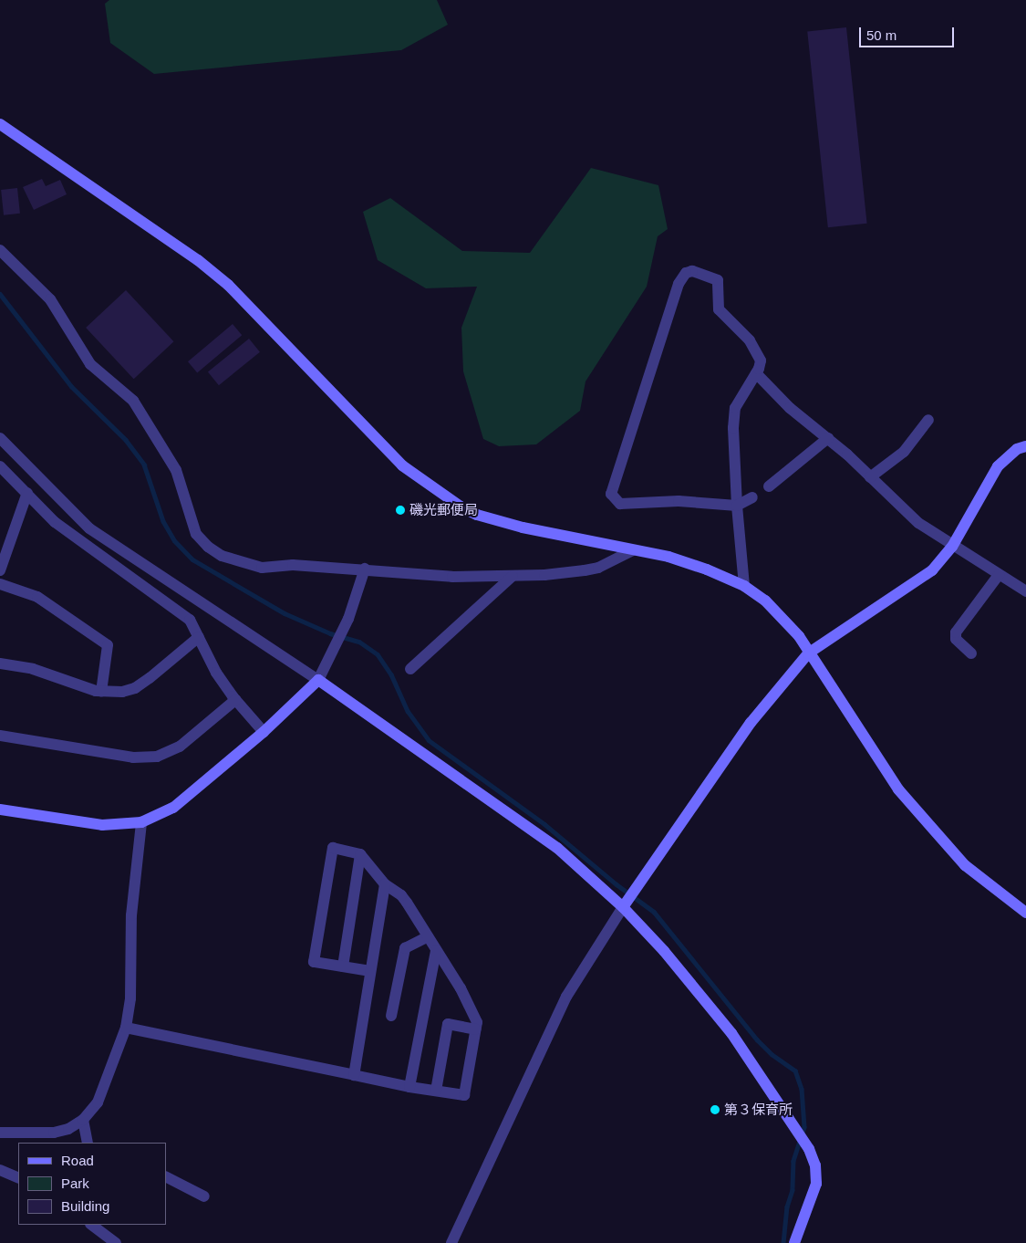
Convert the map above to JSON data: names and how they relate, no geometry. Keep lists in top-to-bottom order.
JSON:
{
  "places": ["磯光郵便局", "第３保育所"],
  "legend": ["Road", "Park", "Building"],
  "scale_bar": "50 m"
}
